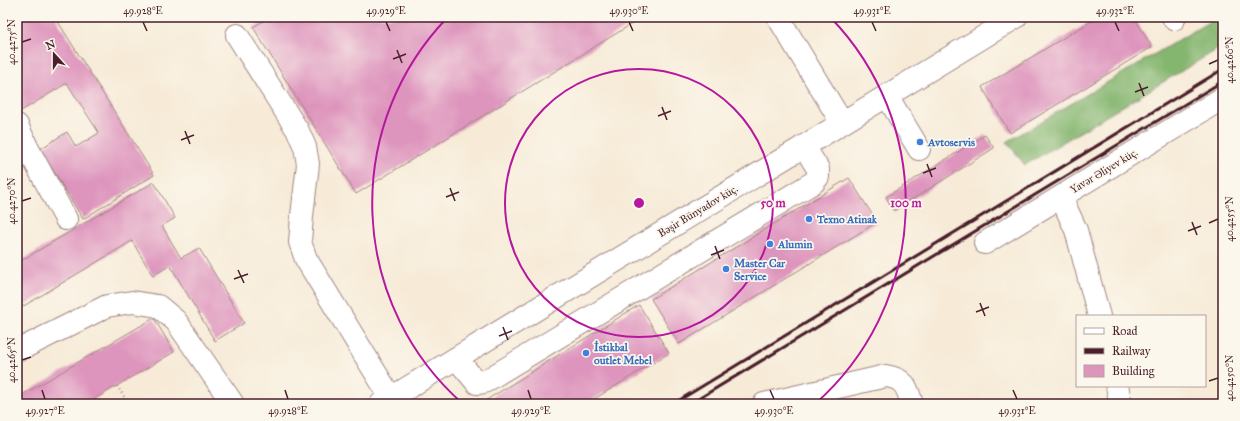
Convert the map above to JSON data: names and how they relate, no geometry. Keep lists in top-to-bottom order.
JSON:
{
  "streets": {
    "street": ["Yavər Əliyev küç.", "Bəşir Bünyadov küç."]
  },
  "places": [
    "Avtoservis",
    "Texno Atinak",
    "Alumin",
    "Master Car Service",
    "İstikbal outlet Mebel"
  ],
  "legend": ["Road", "Railway", "Building"],
  "north": "top",
  "coordinates": [
    "49.928°E",
    "49.929°E",
    "49.930°E",
    "49.931°E",
    "49.932°E",
    "40.4275°N",
    "40.4260°N",
    "40.4270°N",
    "40.4255°N",
    "40.4265°N",
    "40.4250°N",
    "49.927°E"
  ],
  "rings": ["50 m", "100 m"]
}
